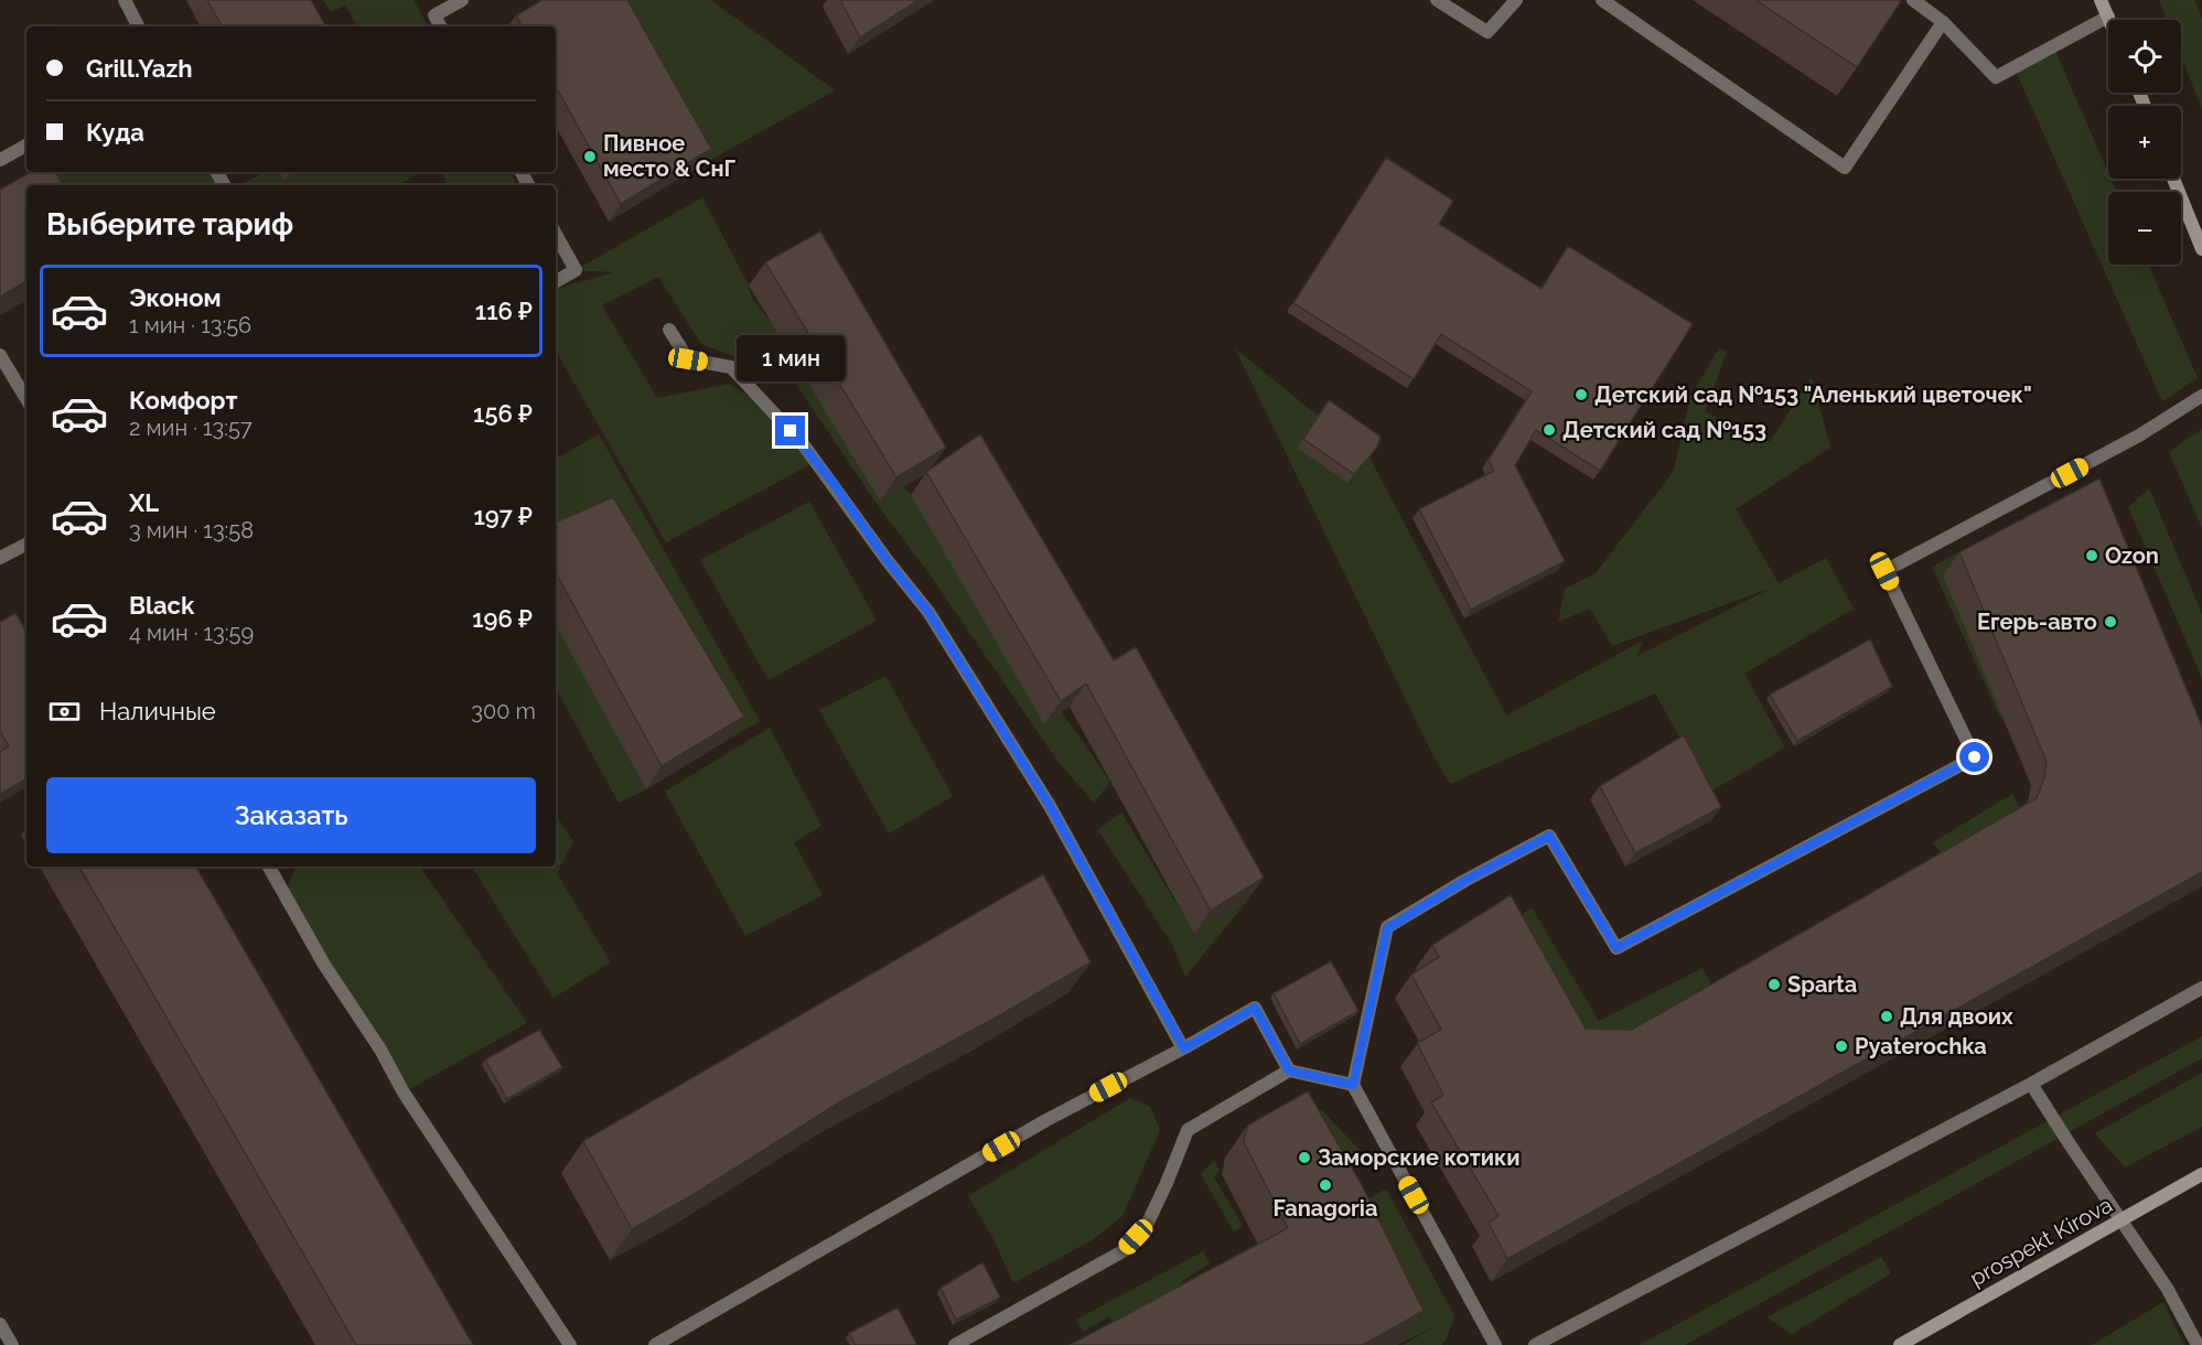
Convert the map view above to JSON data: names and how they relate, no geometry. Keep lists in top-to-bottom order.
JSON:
{
  "streets": {
    "street": ["prospekt Kirova"]
  },
  "places": [
    "Пивное место & СнГ",
    "Детский сад №153 \"Аленький цветочек\"",
    "Детский сад №153",
    "Ozon",
    "Егерь-авто",
    "Sparta",
    "Для двоих",
    "Pyaterochka",
    "Заморские котики",
    "Fanagoria"
  ],
  "page": {
    "map_buttons": ["+", "−"],
    "banner": ["Grill.Yazh", "Куда"],
    "heading": "Выберите тариф",
    "list": [
      {
        "name": "Эконом",
        "note": "1 мин · 13:56",
        "value": "116 ₽"
      },
      {
        "name": "Комфорт",
        "note": "2 мин · 13:57",
        "value": "156 ₽"
      },
      {
        "name": "XL",
        "note": "3 мин · 13:58",
        "value": "197 ₽"
      },
      {
        "name": "Black",
        "note": "4 мин · 13:59",
        "value": "196 ₽"
      }
    ],
    "bubble": "1 мин",
    "pay": ["Наличные", "300 m"],
    "buttons": "Заказать"
  }
}
